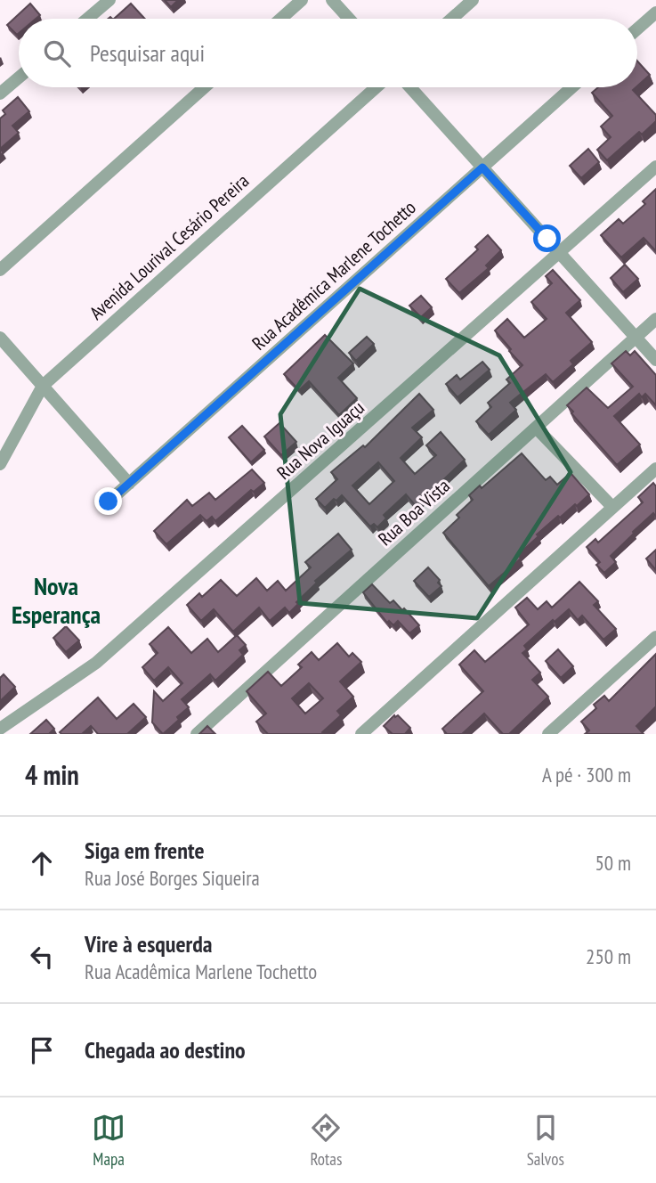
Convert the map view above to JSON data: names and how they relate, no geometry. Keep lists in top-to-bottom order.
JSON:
{
  "streets": {
    "street": [
      "Avenida Lourival Cesário Pereira",
      "Rua Acadêmica Marlene Tochetto",
      "Rua Nova Iguaçu",
      "Rua Boa Vista"
    ]
  },
  "districts": ["Nova Esperança"],
  "page": {
    "search": "Pesquisar aqui",
    "heading": ["4 min", "A pé · 300 m"],
    "list": [
      ["Siga em frente", "Rua José Borges Siqueira", "50 m"],
      ["Vire à esquerda", "Rua Acadêmica Marlene Tochetto", "250 m"],
      "Chegada ao destino"
    ],
    "nav": ["Mapa", "Rotas", "Salvos"]
  }
}
